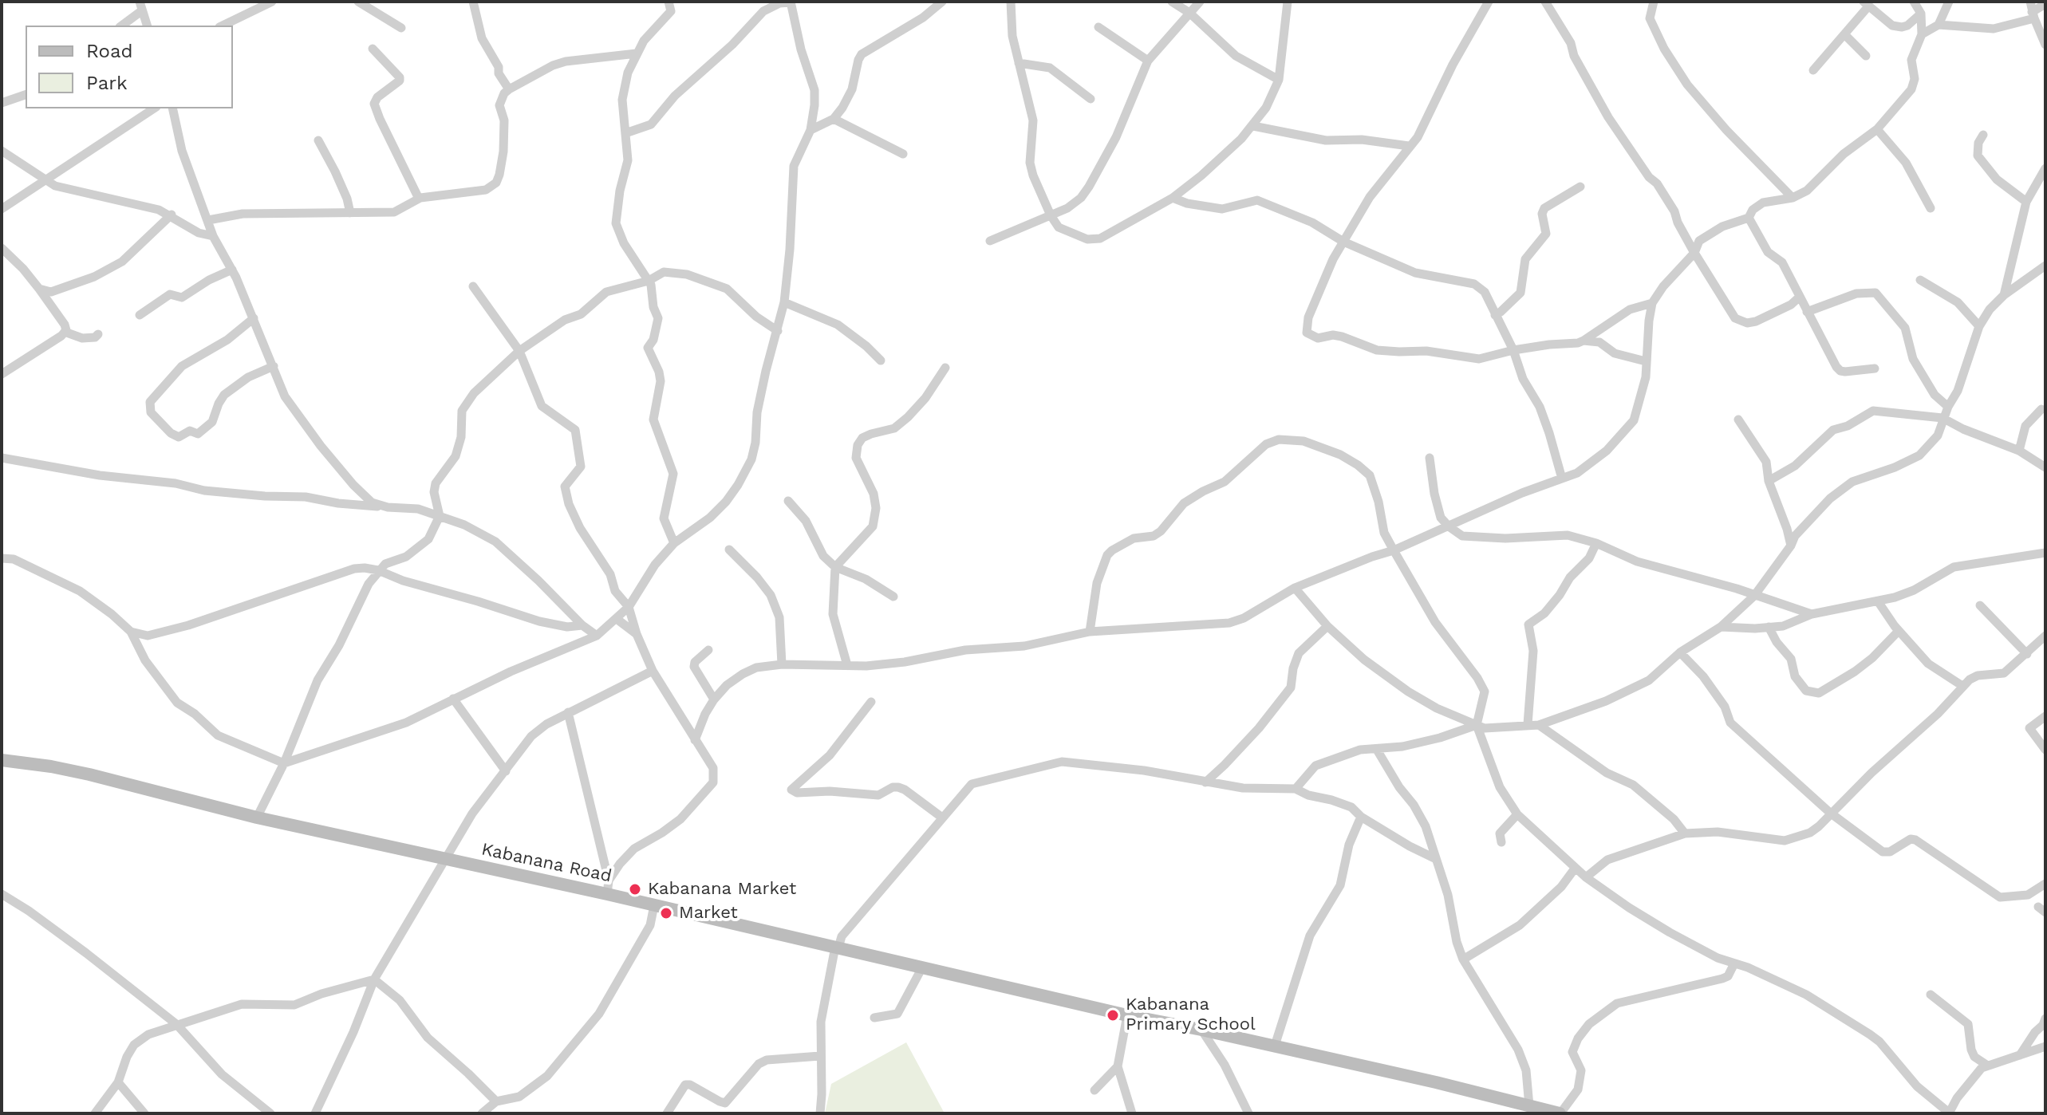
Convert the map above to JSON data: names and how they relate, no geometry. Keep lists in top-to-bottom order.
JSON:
{
  "streets": {
    "street": ["Kabanana Road"]
  },
  "places": ["Kabanana Market", "Market", "Kabanana Primary School"],
  "legend": ["Road", "Park"]
}
